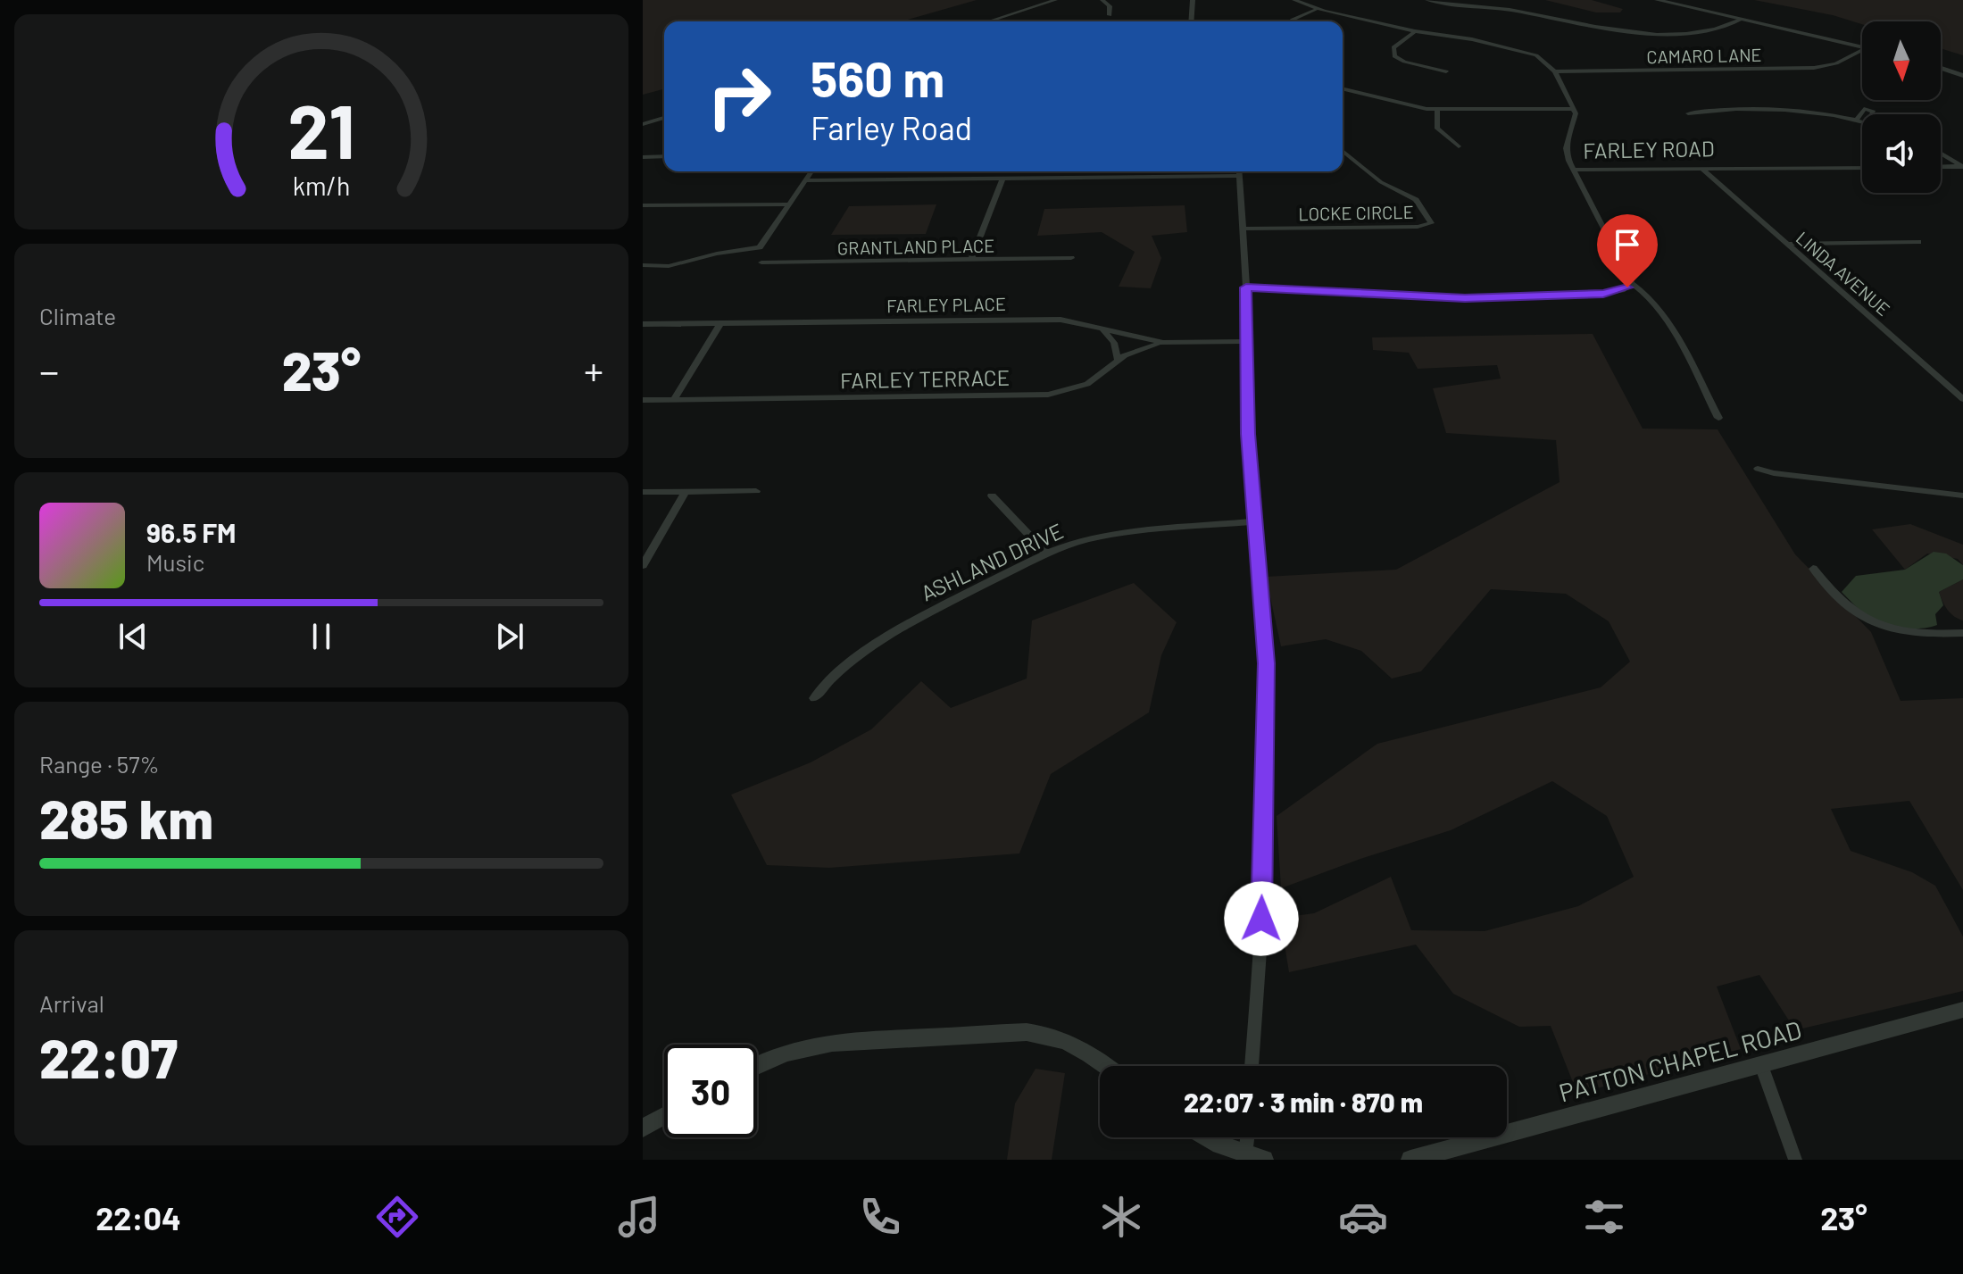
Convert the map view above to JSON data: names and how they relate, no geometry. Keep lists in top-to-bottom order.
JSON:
{
  "streets": {
    "street": [
      "CAMARO LANE",
      "FARLEY ROAD",
      "LOCKE CIRCLE",
      "GRANTLAND PLACE",
      "LINDA AVENUE",
      "FARLEY PLACE",
      "FARLEY TERRACE",
      "ASHLAND DRIVE",
      "PATTON CHAPEL ROAD"
    ]
  },
  "crossings": [
    ["FARLEY ROAD", "LINDA AVENUE"],
    ["FARLEY PLACE", "FARLEY TERRACE"]
  ],
  "north": "bottom",
  "page": {
    "turn": ["560 m", "Farley Road"],
    "tile": [
      "Climate",
      ["Range · 57%", "285 km"],
      ["Arrival", "22:07"]
    ],
    "heat": ["−", "23°", "+"],
    "song": ["96.5 FM", "Music"],
    "limit": "30",
    "trip": "22:07 · 3 min · 870 m",
    "tabs": ["22:04", "23°"],
    "gauge": ["21", "km/h"]
  }
}
